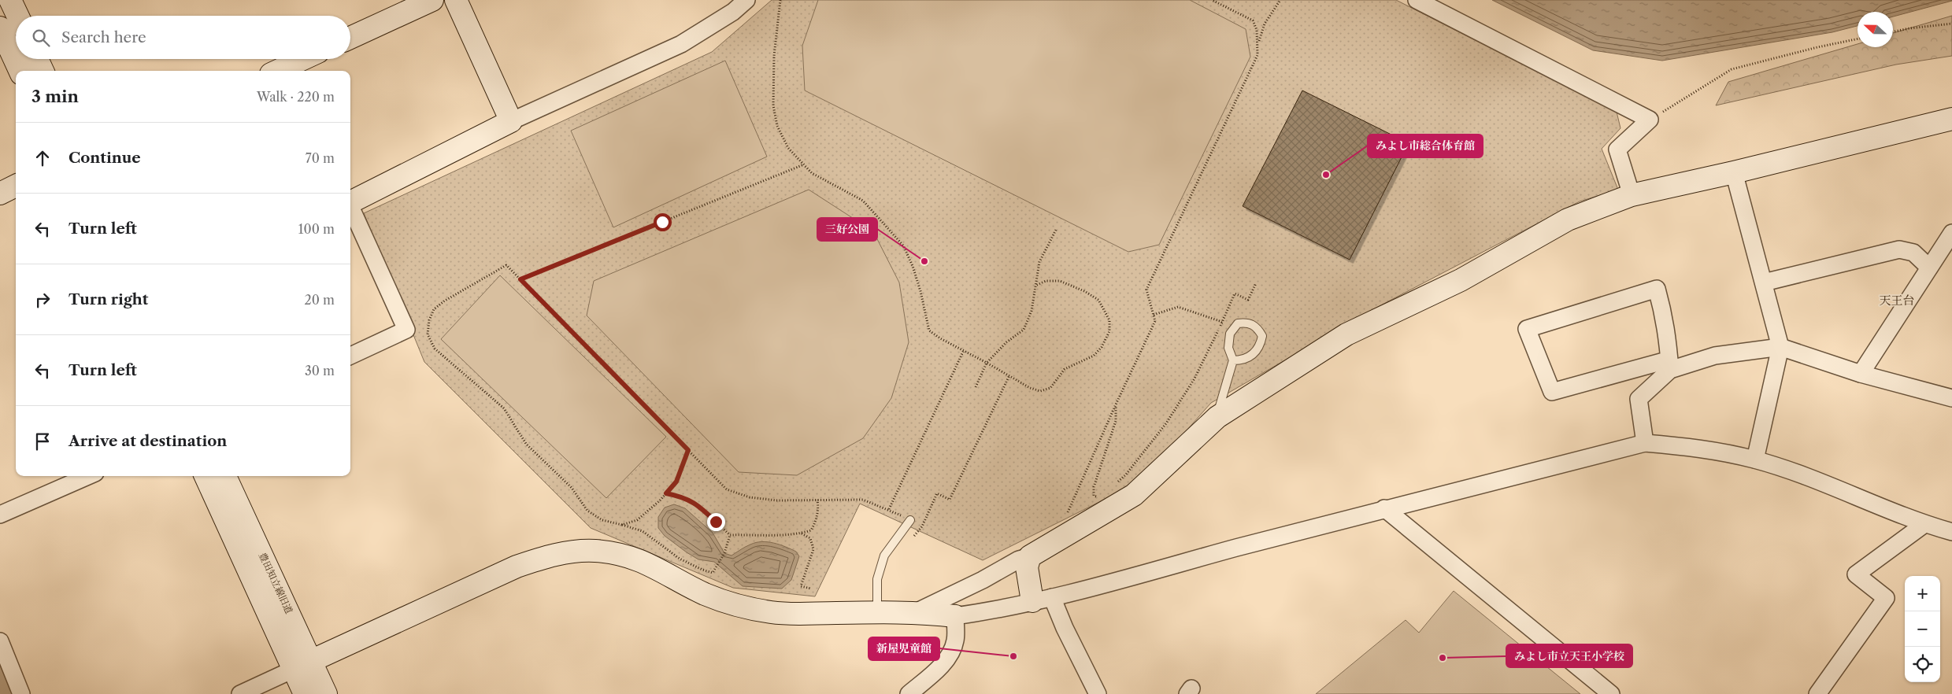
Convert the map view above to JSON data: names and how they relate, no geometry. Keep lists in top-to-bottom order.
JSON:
{
  "streets": {
    "street": ["豊田知立線旧道"]
  },
  "districts": ["天王台"],
  "places": [
    "みよし市総合体育館",
    "三好公園",
    "新屋児童館",
    "みよし市立天王小学校"
  ],
  "north": "left",
  "page": {
    "search": "Search here",
    "heading": ["3 min", "Walk · 220 m"],
    "list": [
      ["Continue", "70 m"],
      ["Turn left", "100 m"],
      ["Turn right", "20 m"],
      ["Turn left", "30 m"],
      "Arrive at destination"
    ],
    "map_buttons": ["+", "−"]
  }
}
